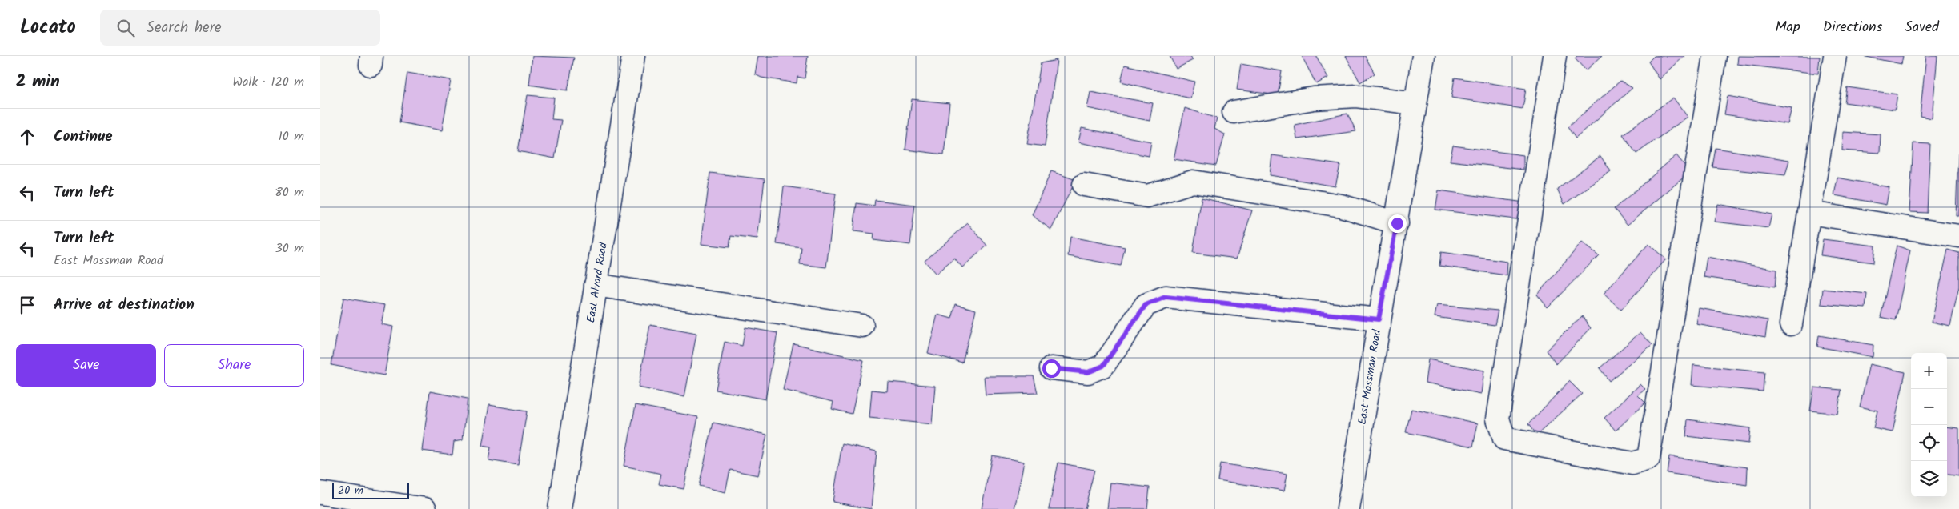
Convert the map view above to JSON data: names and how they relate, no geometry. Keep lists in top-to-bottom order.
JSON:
{
  "streets": {
    "street": ["East Alvord Road", "East Mossman Road"]
  },
  "scale_bar": "20 m",
  "page": {
    "header": "Locato",
    "search": "Search here",
    "nav": ["Map", "Directions", "Saved"],
    "heading": ["2 min", "Walk · 120 m"],
    "list": [
      ["Continue", "10 m"],
      ["Turn left", "80 m"],
      ["Turn left", "East Mossman Road", "30 m"],
      "Arrive at destination"
    ],
    "buttons": ["Save", "Share"],
    "map_buttons": ["+", "−"],
    "scale": "20 m"
  }
}
